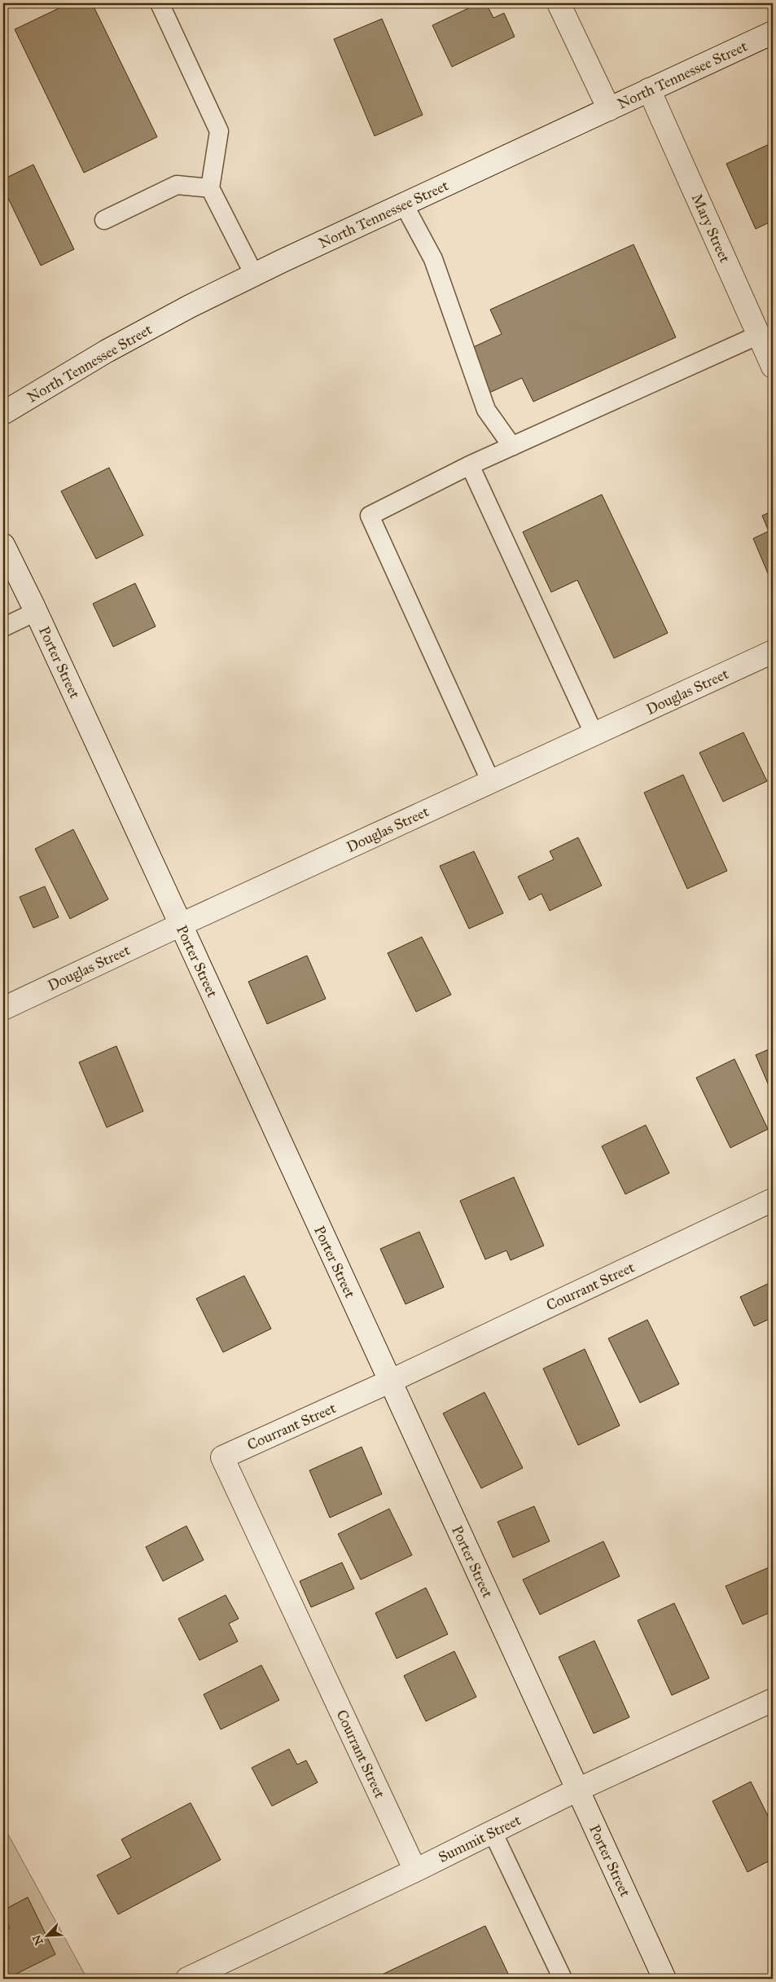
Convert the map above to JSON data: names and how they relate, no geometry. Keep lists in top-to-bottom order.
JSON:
{
  "streets": {
    "street": [
      "North Tennessee Street",
      "Mary Street",
      "Porter Street",
      "Douglas Street",
      "Courrant Street",
      "Summit Street"
    ]
  },
  "crossings": [
    ["North Tennessee Street", "Mary Street"],
    ["Porter Street", "Douglas Street"],
    ["Porter Street", "Courrant Street"],
    ["Porter Street", "Summit Street"],
    ["Courrant Street", "Summit Street"]
  ],
  "north": "bottom left"
}
